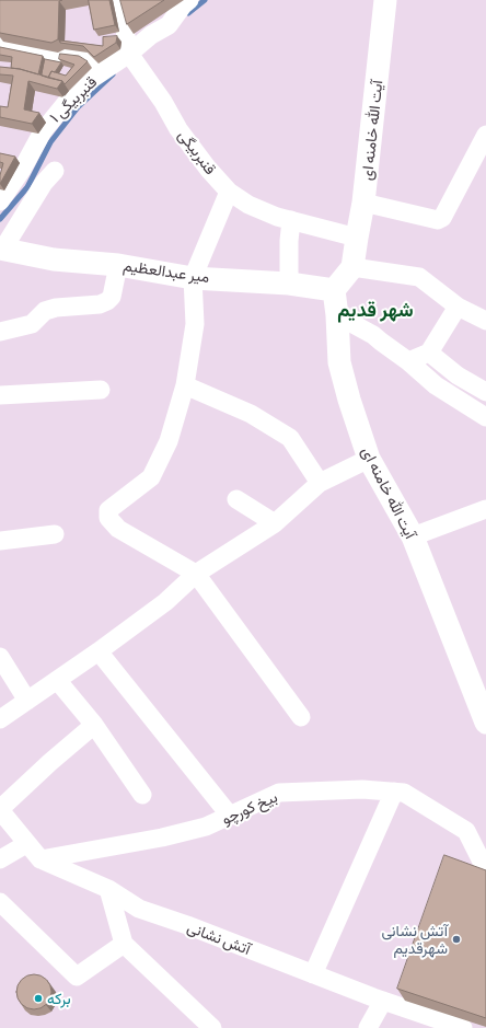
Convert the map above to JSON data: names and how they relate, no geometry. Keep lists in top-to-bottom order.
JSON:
{
  "streets": {
    "main road": ["آیت الله خامنه ای", "میر عبدالعظیم"],
    "street": [
      "قنبربیگی ۱",
      "قنبربیگی",
      "بیخ کورچو",
      "آتش نشانی"
    ]
  },
  "crossings": [
    ["قنبربیگی ۱", "قنبربیگی"],
    ["آیت الله خامنه ای", "قنبربیگی"],
    ["آیت الله خامنه ای", "میر عبدالعظیم"],
    ["بیخ کورچو", "آتش نشانی"]
  ],
  "districts": ["شهر قدیم"],
  "places": ["آتش نشانی شهرقدیم", "برکه"]
}
